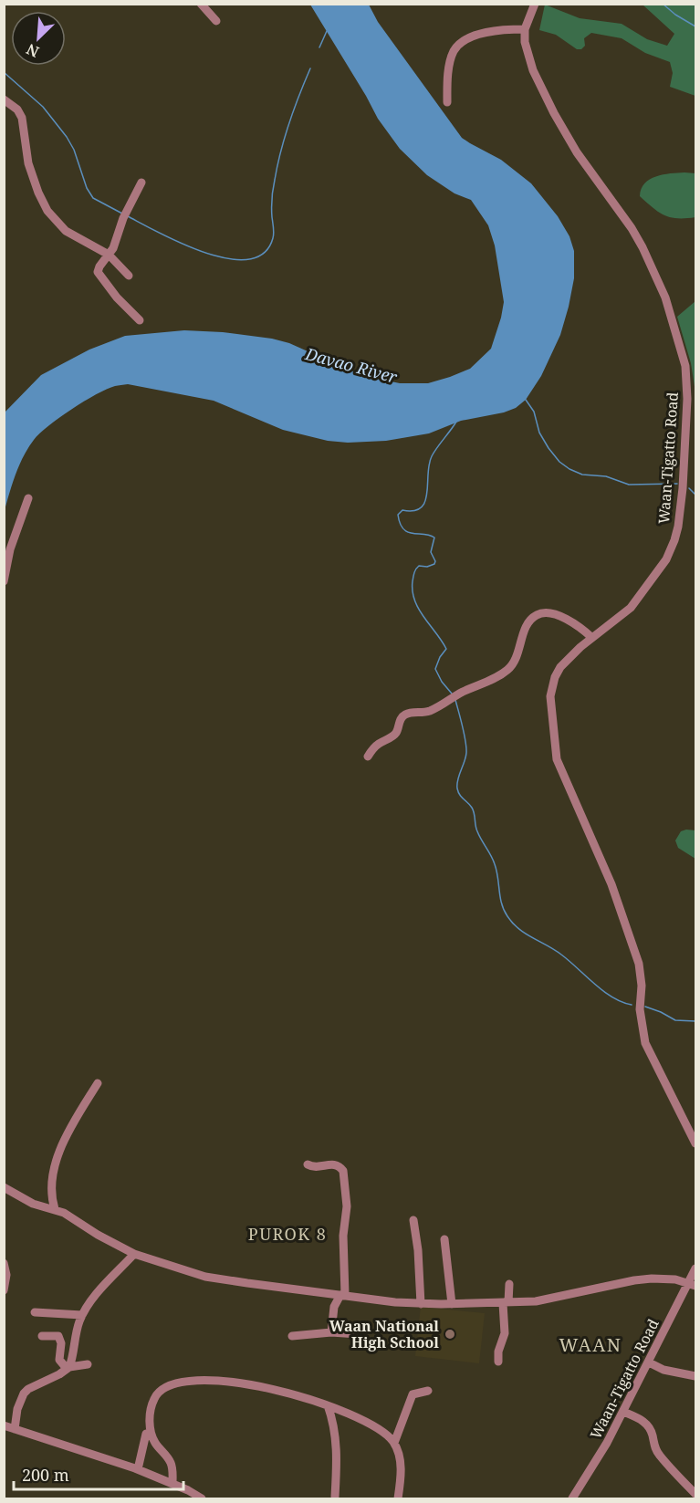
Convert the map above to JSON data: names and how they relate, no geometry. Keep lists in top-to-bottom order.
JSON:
{
  "streets": {
    "street": ["Waan-Tigatto Road"]
  },
  "districts": ["PUROK 8", "WAAN"],
  "water": ["Davao River"],
  "places": ["Waan National High School"],
  "scale_bar": "200 m",
  "north": "bottom left"
}
